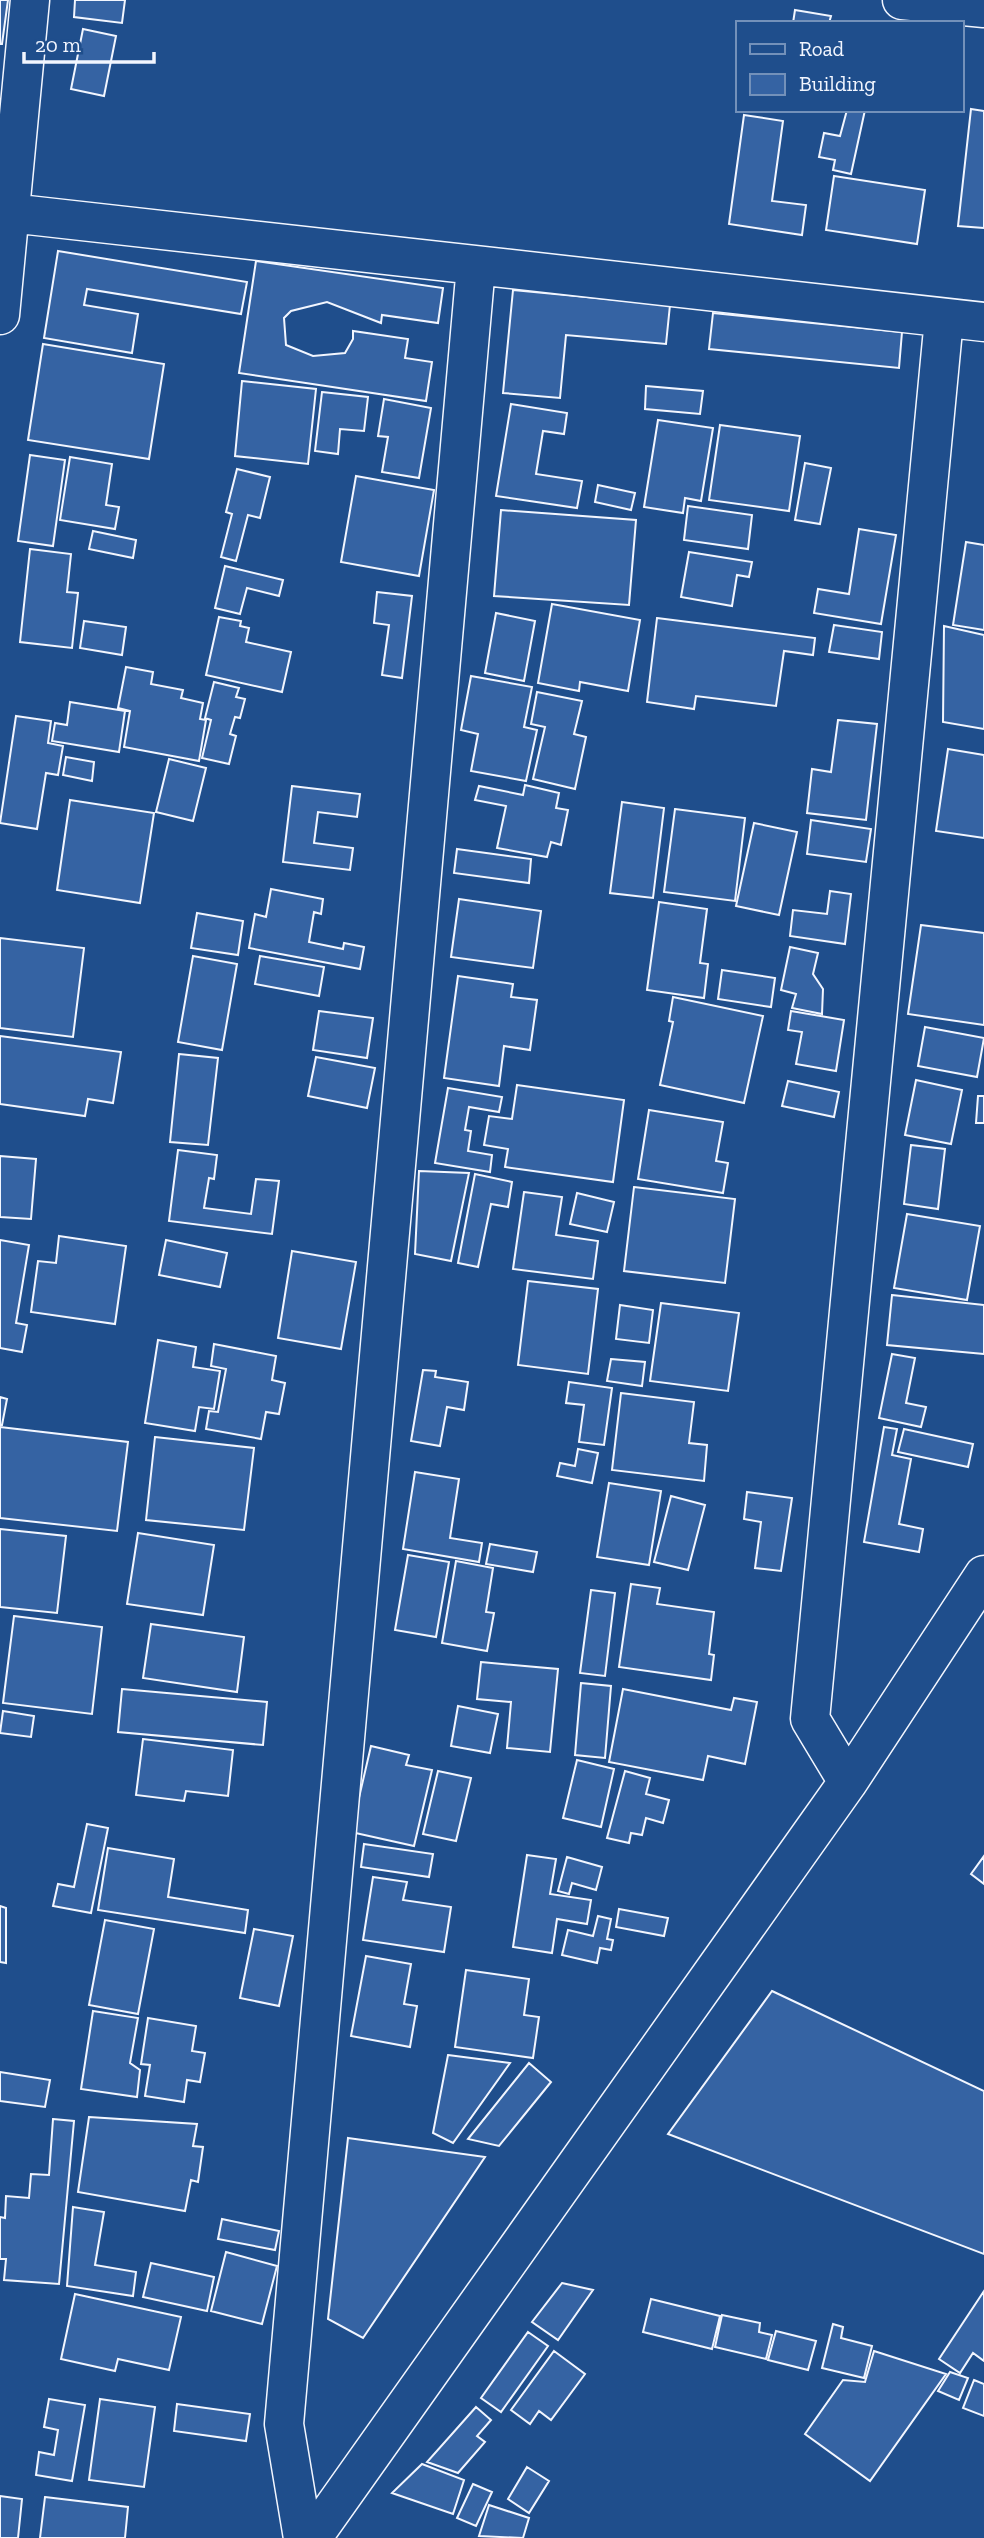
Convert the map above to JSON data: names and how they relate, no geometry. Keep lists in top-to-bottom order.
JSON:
{
  "legend": ["Road", "Building"],
  "scale_bar": "20 m"
}
